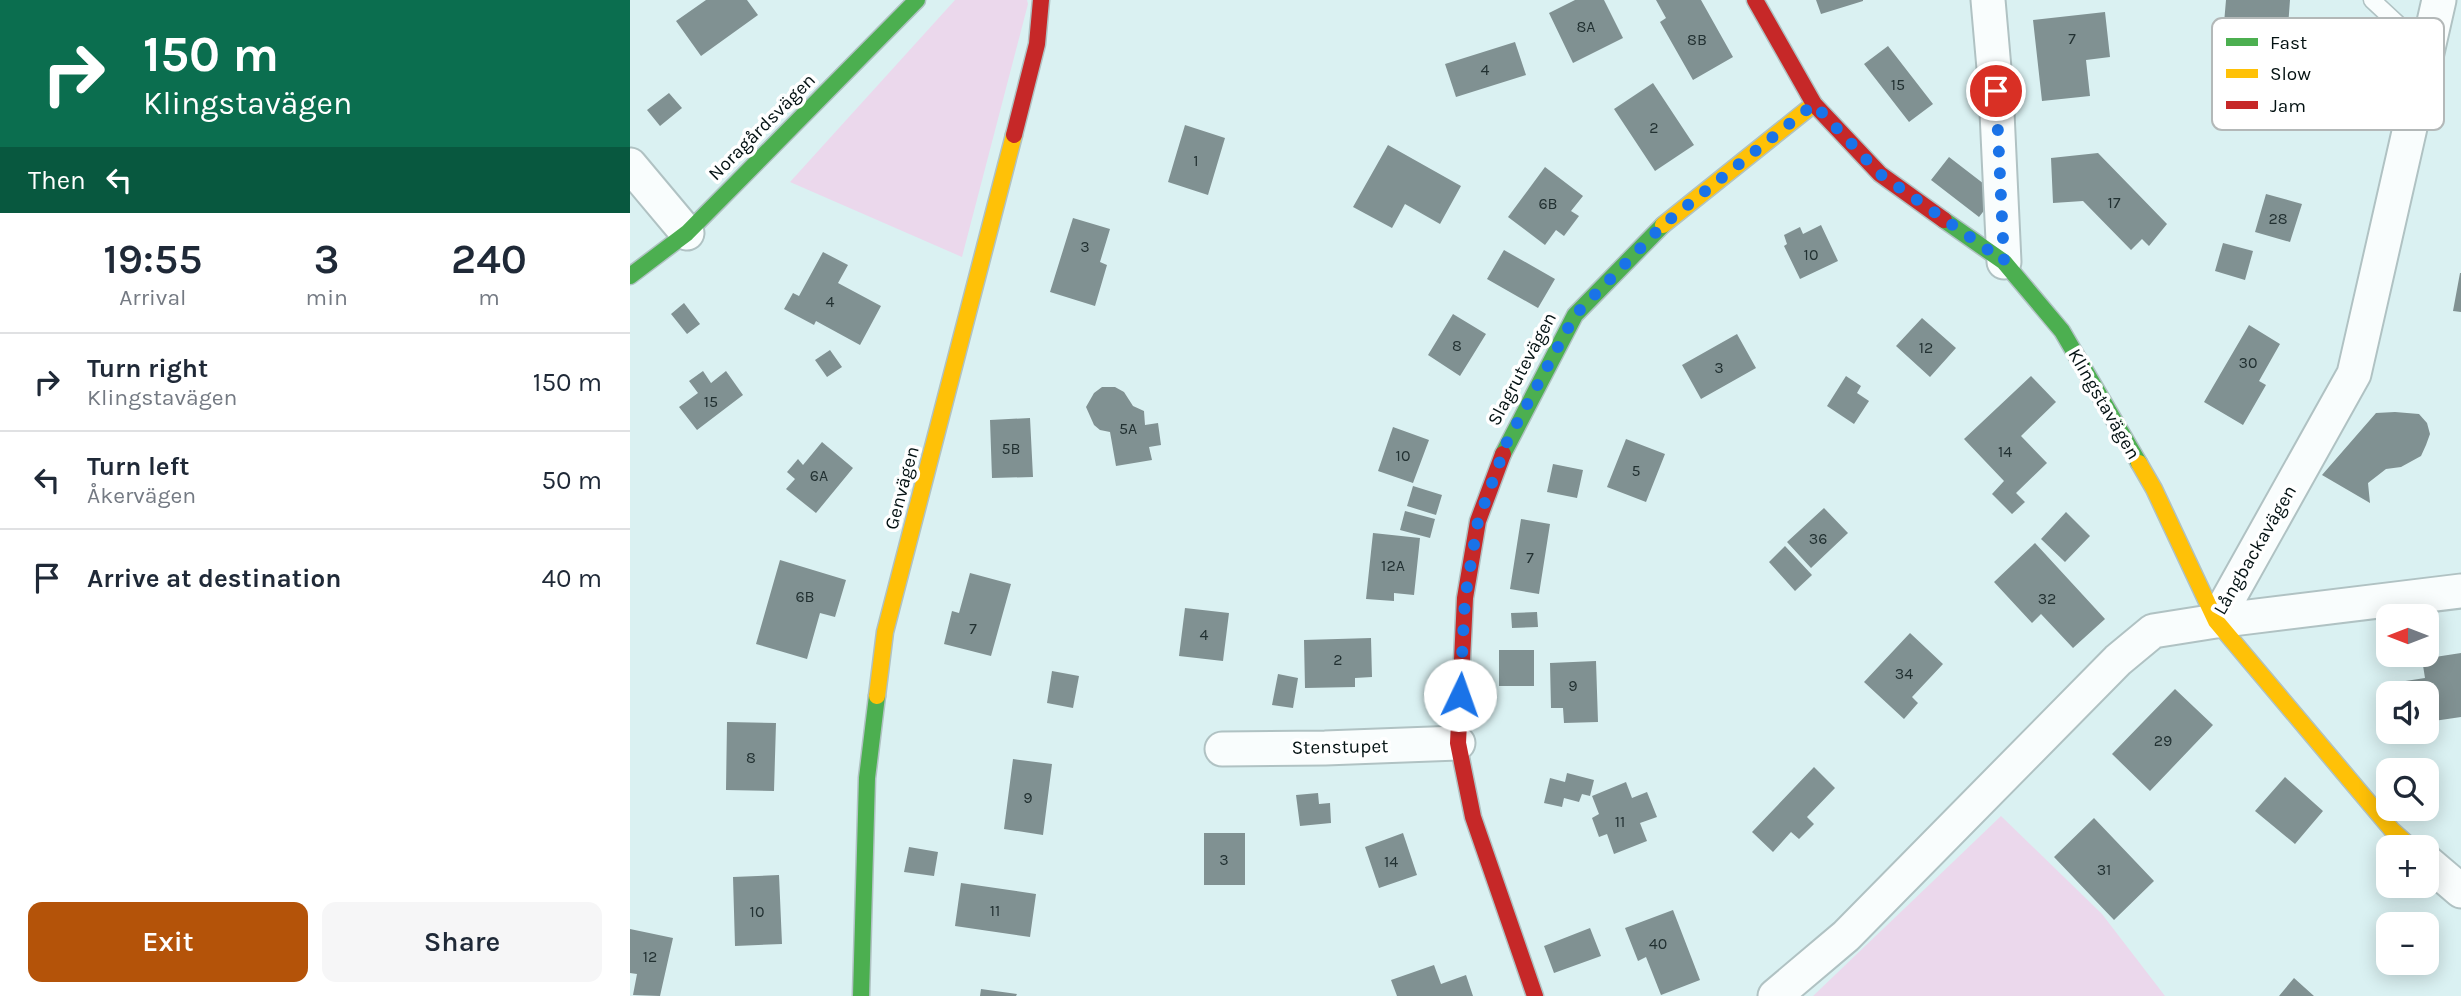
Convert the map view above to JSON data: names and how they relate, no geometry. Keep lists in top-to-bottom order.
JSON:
{
  "streets": {
    "street": [
      "Noragårdsvägen",
      "Slagrutevägen",
      "Klingstavägen",
      "Genvägen",
      "Långbackavägen",
      "Stenstupet"
    ]
  },
  "crossings": [
    ["Slagrutevägen", "Klingstavägen"],
    ["Slagrutevägen", "Stenstupet"],
    ["Klingstavägen", "Långbackavägen"]
  ],
  "house_numbers": [
    "8A",
    "7",
    "8B",
    "4",
    "15",
    "2",
    "1",
    "17",
    "6B",
    "28",
    "3",
    "10",
    "4",
    "8",
    "12",
    "30",
    "3",
    "15",
    "5A",
    "5B",
    "14",
    "10",
    "5",
    "6A",
    "36",
    "7",
    "12A",
    "6B",
    "32",
    "7",
    "4",
    "2",
    "34",
    "9",
    "29",
    "8",
    "9",
    "11",
    "3",
    "14",
    "31",
    "11",
    "10",
    "40",
    "12"
  ],
  "legend": ["Fast", "Slow", "Jam"],
  "north": "left",
  "page": {
    "turn": ["150 m", "Klingstavägen"],
    "then": "Then",
    "eta": [
      "19:55",
      "Arrival",
      "3",
      "min",
      "240",
      "m"
    ],
    "list": [
      {
        "name": "Turn right",
        "note": "Klingstavägen",
        "value": "150 m"
      },
      {
        "name": "Turn left",
        "note": "Åkervägen",
        "value": "50 m"
      },
      {
        "name": "Arrive at destination",
        "value": "40 m"
      }
    ],
    "map_buttons": ["+", "−"],
    "buttons": ["Exit", "Share"]
  }
}
